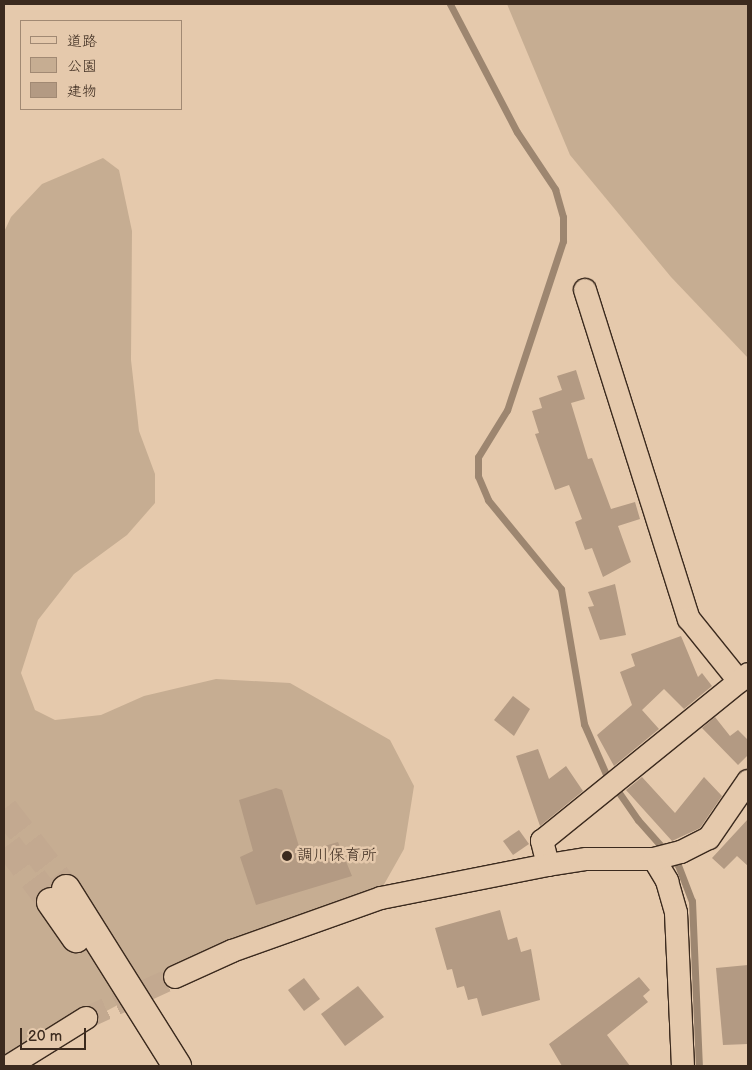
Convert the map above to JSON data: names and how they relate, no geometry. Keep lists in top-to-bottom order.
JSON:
{
  "places": ["調川保育所"],
  "legend": ["道路", "公園", "建物"],
  "scale_bar": "20 m"
}
